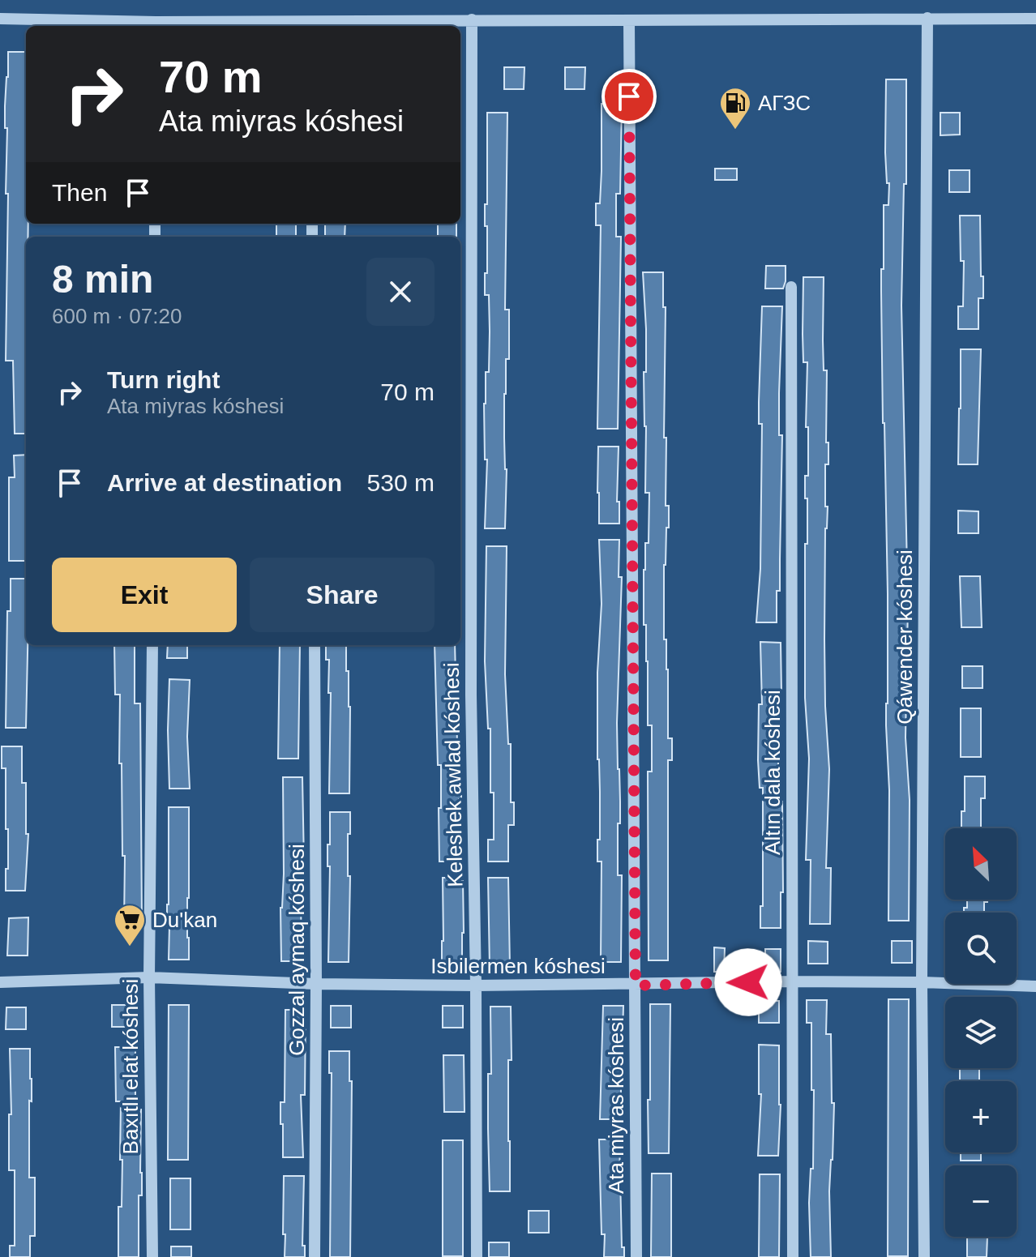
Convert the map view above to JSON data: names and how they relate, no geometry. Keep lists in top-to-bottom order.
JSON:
{
  "streets": {
    "street": [
      "Qáwender kóshesi",
      "Altın dala kóshesi",
      "Keleshek awlad kóshesi",
      "Gozzal aymaq kóshesi",
      "Isbilermen kóshesi",
      "Baxıtlı elat kóshesi",
      "Ata miyras kóshesi"
    ]
  },
  "crossings": [
    ["Qáwender kóshesi", "Isbilermen kóshesi"],
    ["Altın dala kóshesi", "Isbilermen kóshesi"],
    ["Keleshek awlad kóshesi", "Isbilermen kóshesi"],
    ["Gozzal aymaq kóshesi", "Isbilermen kóshesi"],
    ["Isbilermen kóshesi", "Baxıtlı elat kóshesi"],
    ["Isbilermen kóshesi", "Ata miyras kóshesi"]
  ],
  "places": {
    "fuel station": ["АГЗС"],
    "supermarket": ["Du'kan"]
  },
  "north": "top left",
  "page": {
    "turn": ["70 m", "Ata miyras kóshesi"],
    "then": "Then",
    "heading": ["8 min", "600 m · 07:20"],
    "list": [
      {
        "name": "Turn right",
        "note": "Ata miyras kóshesi",
        "value": "70 m"
      },
      {
        "name": "Arrive at destination",
        "value": "530 m"
      }
    ],
    "buttons": ["Exit", "Share"],
    "map_buttons": ["+", "−"]
  }
}
